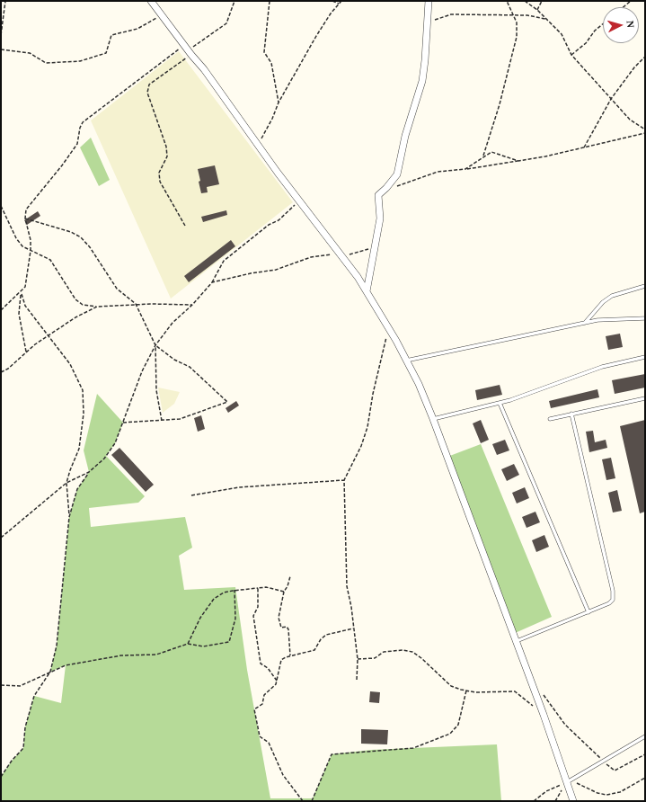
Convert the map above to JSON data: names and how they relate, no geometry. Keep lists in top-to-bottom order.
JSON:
{
  "north": "right"
}
